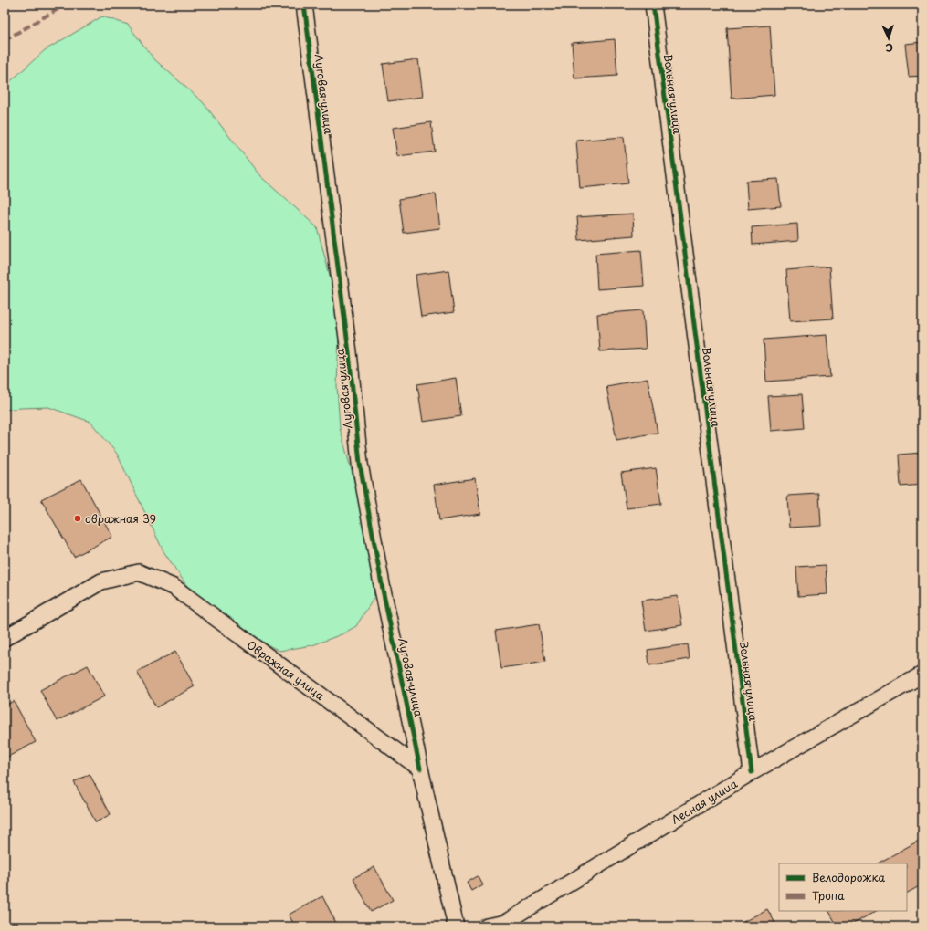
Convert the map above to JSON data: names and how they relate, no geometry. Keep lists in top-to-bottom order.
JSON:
{
  "streets": {
    "street": [
      "Луговая улица",
      "Вольная улица",
      "Овражная улица",
      "Лесная улица"
    ]
  },
  "crossings": [
    ["Луговая улица", "Овражная улица"],
    ["Вольная улица", "Лесная улица"]
  ],
  "places": ["овражная 39"],
  "legend": ["Велодорожка", "Тропа"],
  "north": "bottom"
}
